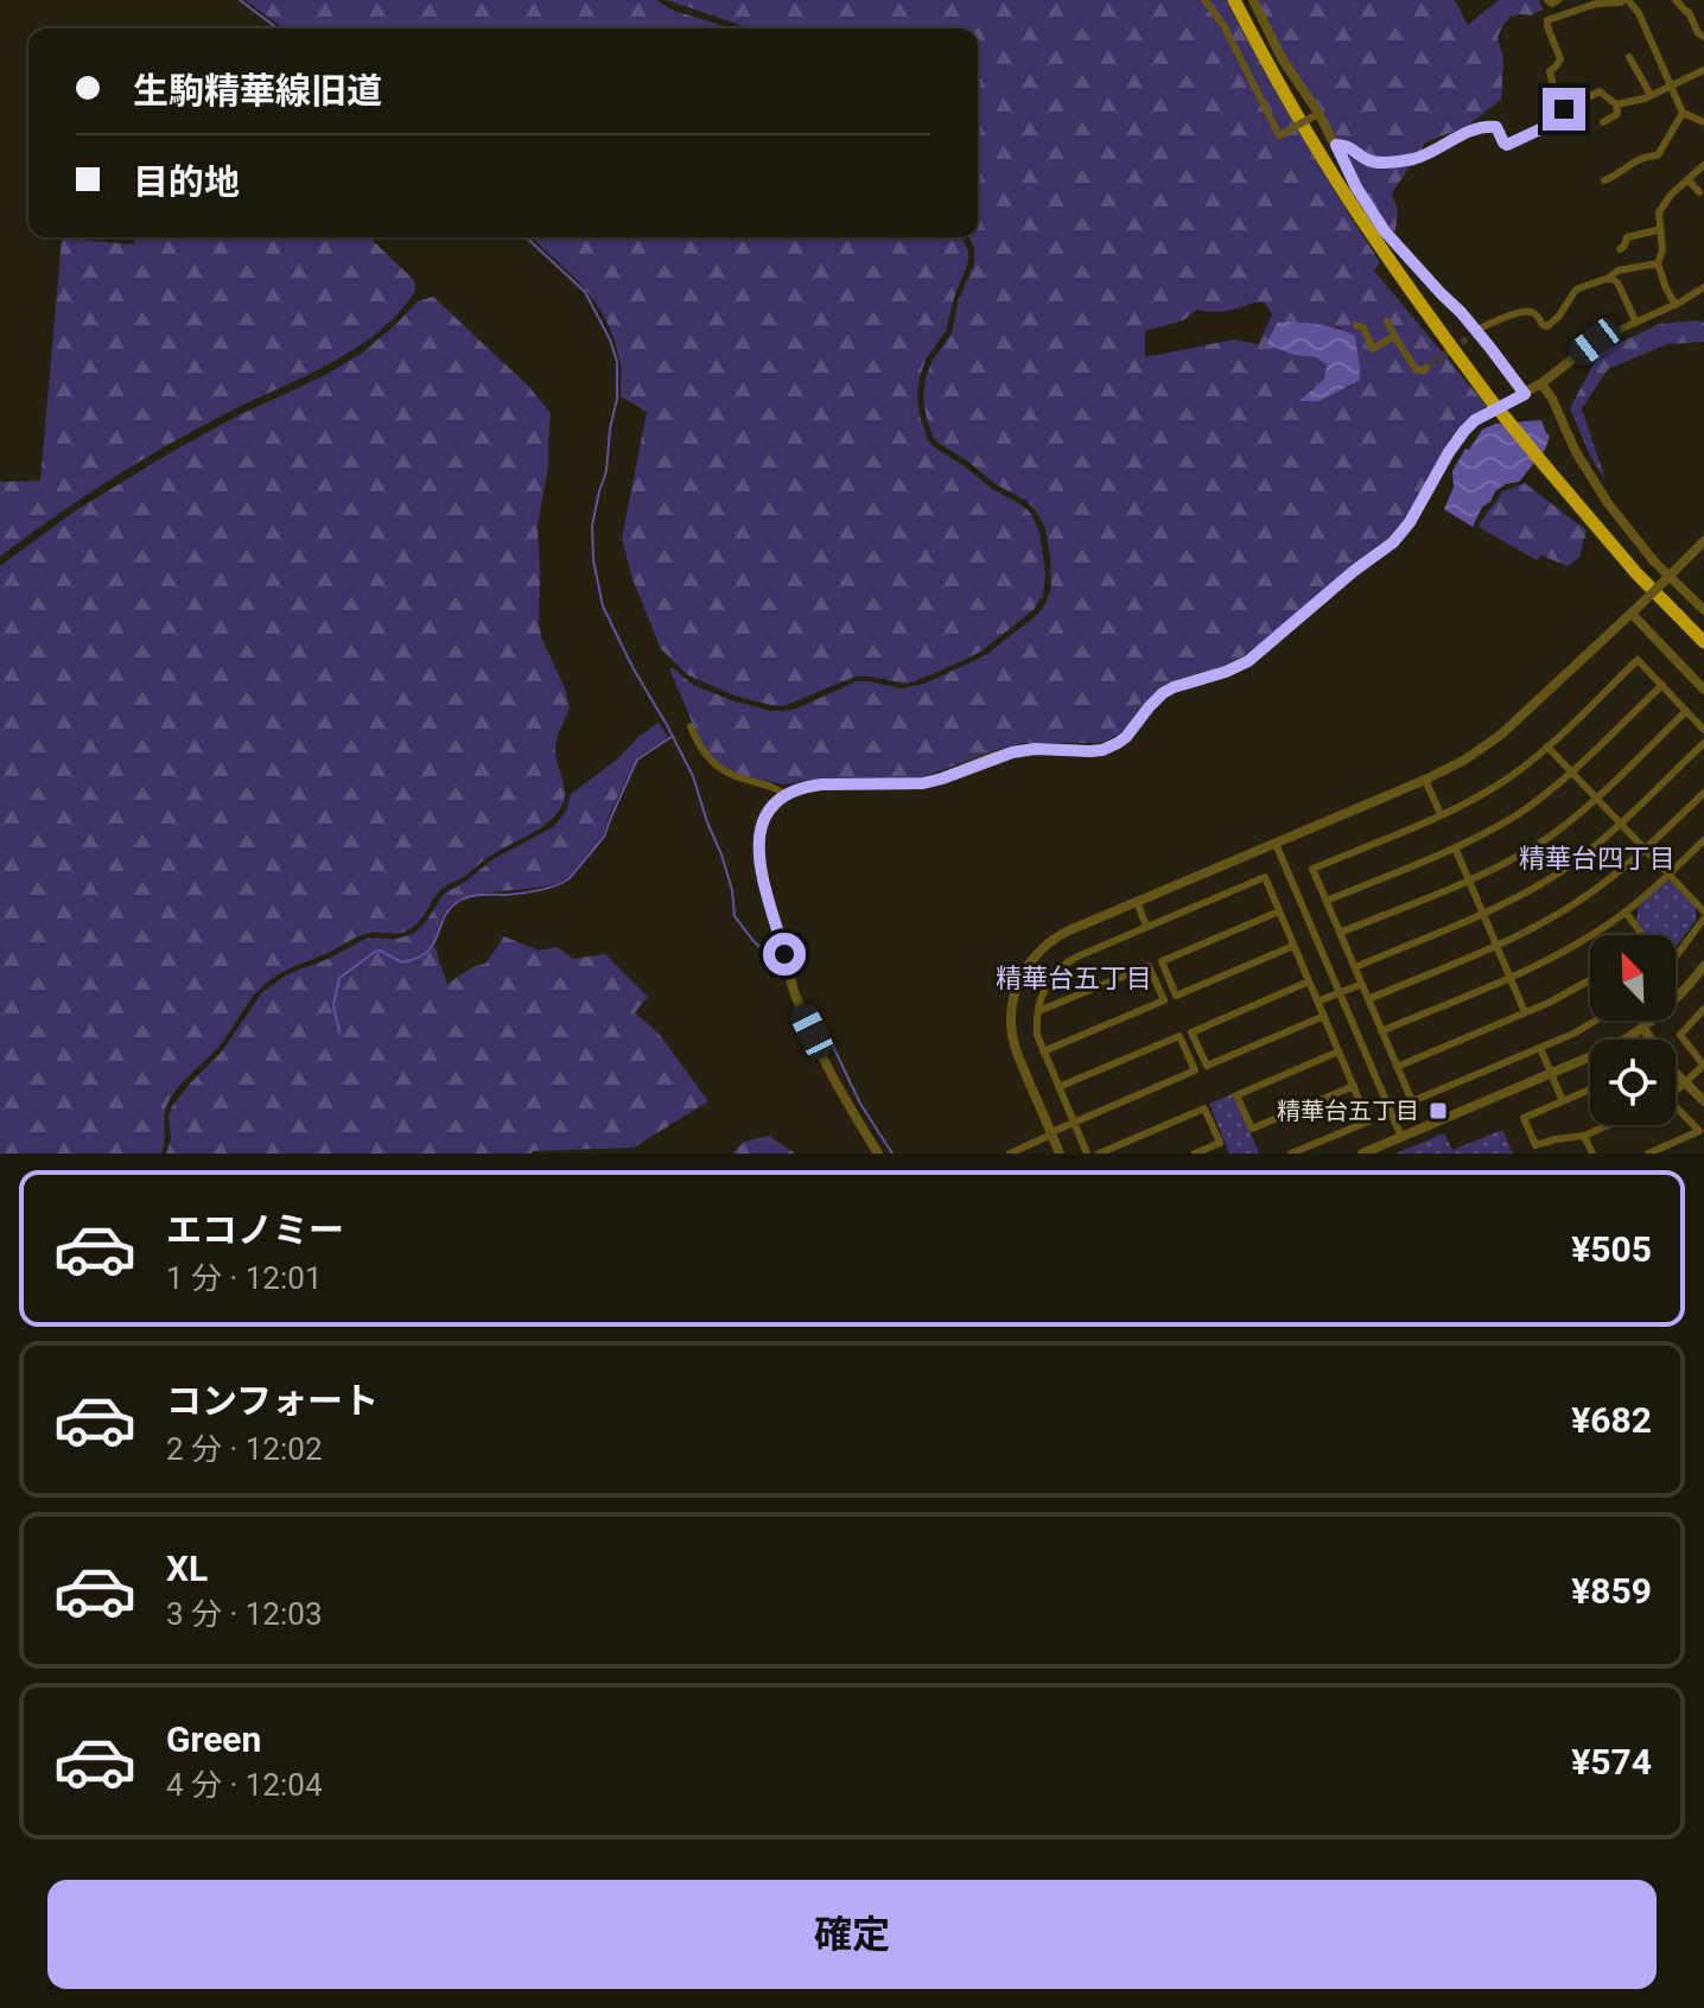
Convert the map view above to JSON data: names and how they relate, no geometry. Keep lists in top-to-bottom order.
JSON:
{
  "districts": ["精華台四丁目", "精華台五丁目"],
  "places": {
    "transit": ["精華台五丁目"]
  },
  "north": "top left",
  "page": {
    "banner": ["生駒精華線旧道", "目的地"],
    "list": [
      {
        "name": "エコノミー",
        "note": "1 分 · 12:01",
        "value": "¥505"
      },
      {
        "name": "コンフォート",
        "note": "2 分 · 12:02",
        "value": "¥682"
      },
      {
        "name": "XL",
        "note": "3 分 · 12:03",
        "value": "¥859"
      },
      {
        "name": "Green",
        "note": "4 分 · 12:04",
        "value": "¥574"
      }
    ],
    "buttons": "確定"
  }
}
